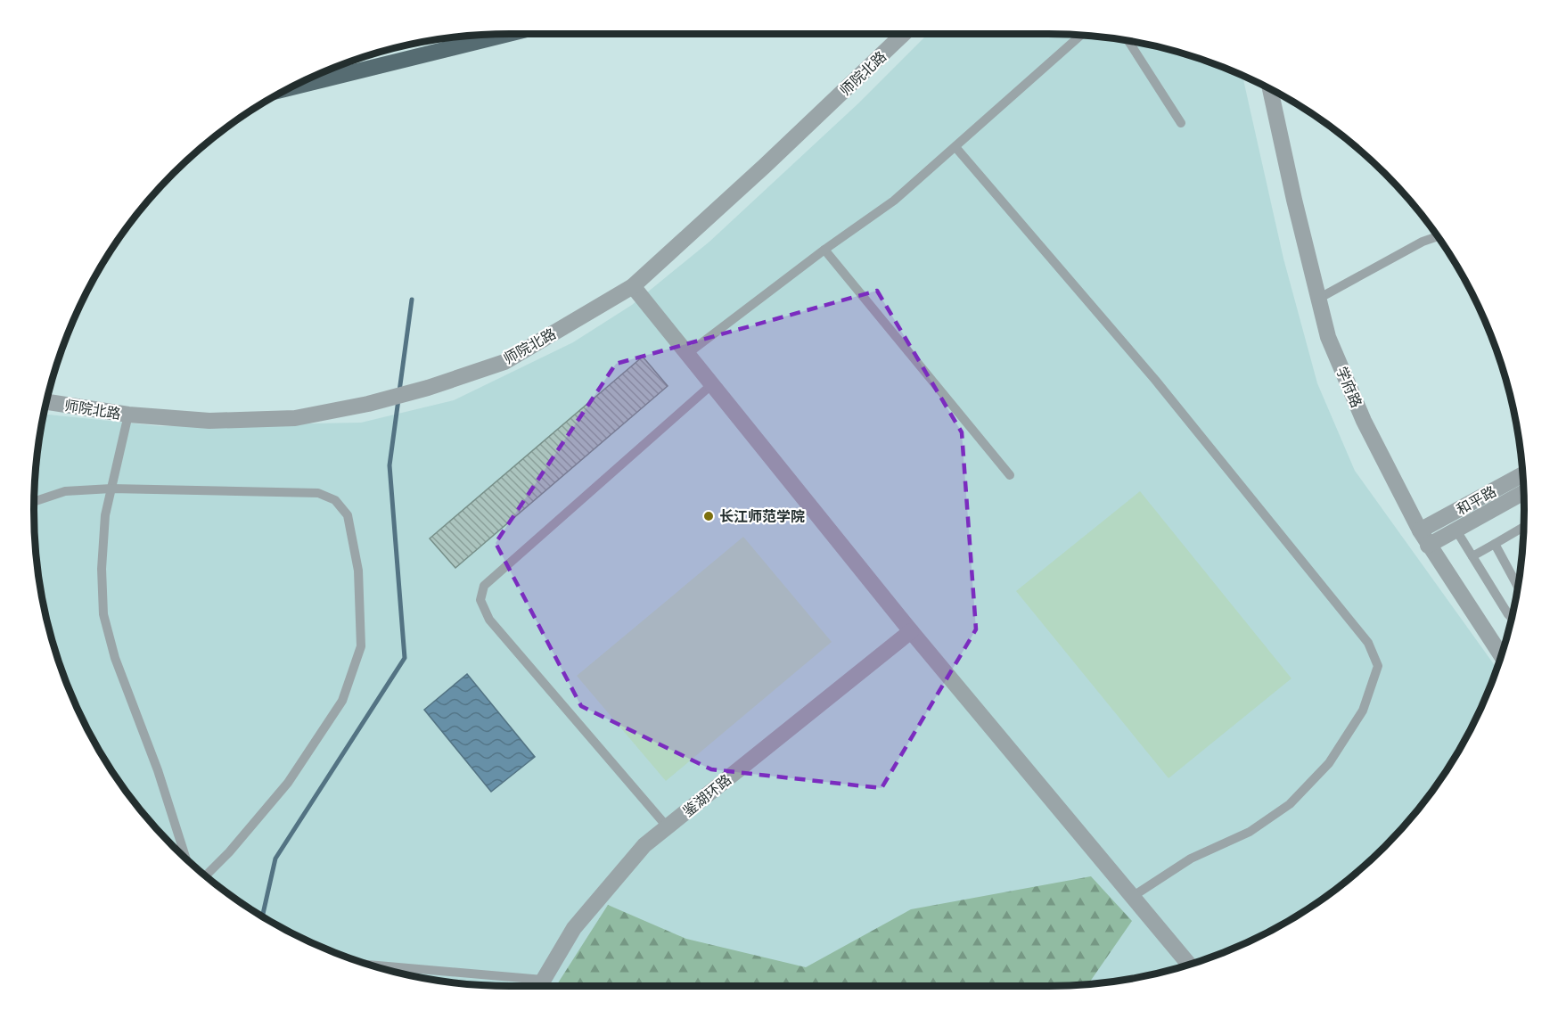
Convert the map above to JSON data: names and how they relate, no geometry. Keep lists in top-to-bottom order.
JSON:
{
  "streets": {
    "street": [
      "师院北路",
      "学府路",
      "和平路",
      "鉴湖环路"
    ]
  },
  "crossings": [
    ["学府路", "和平路"]
  ],
  "places": ["长江师范学院"]
}
